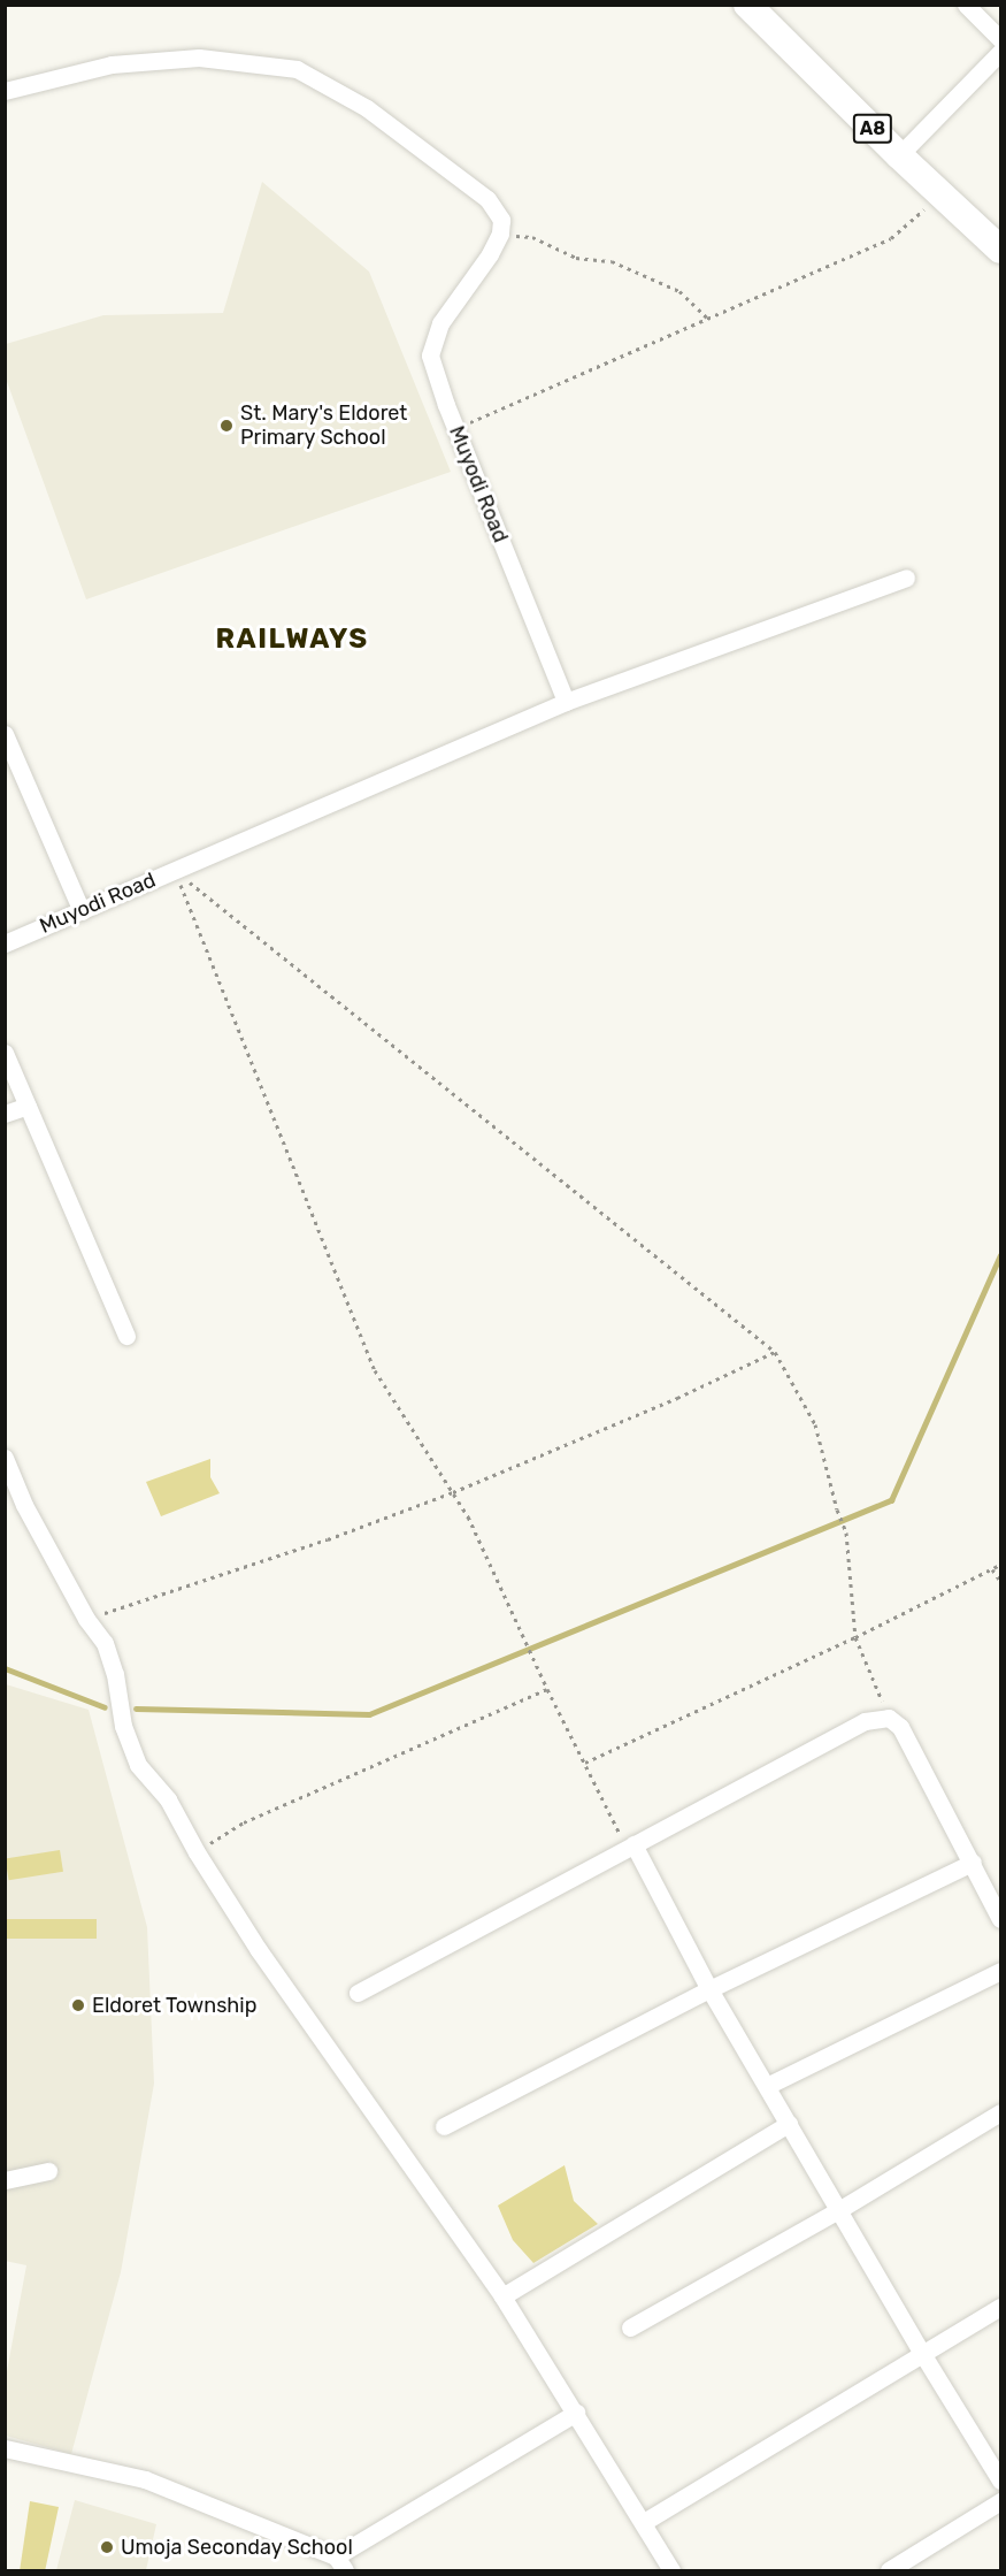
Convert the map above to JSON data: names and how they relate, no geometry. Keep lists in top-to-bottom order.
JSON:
{
  "streets": {
    "highway": ["A8"],
    "street": ["Muyodi Road"]
  },
  "districts": ["RAILWAYS"],
  "places": ["St. Mary's Eldoret Primary School", "Eldoret Township", "Umoja Seconday School"]
}
